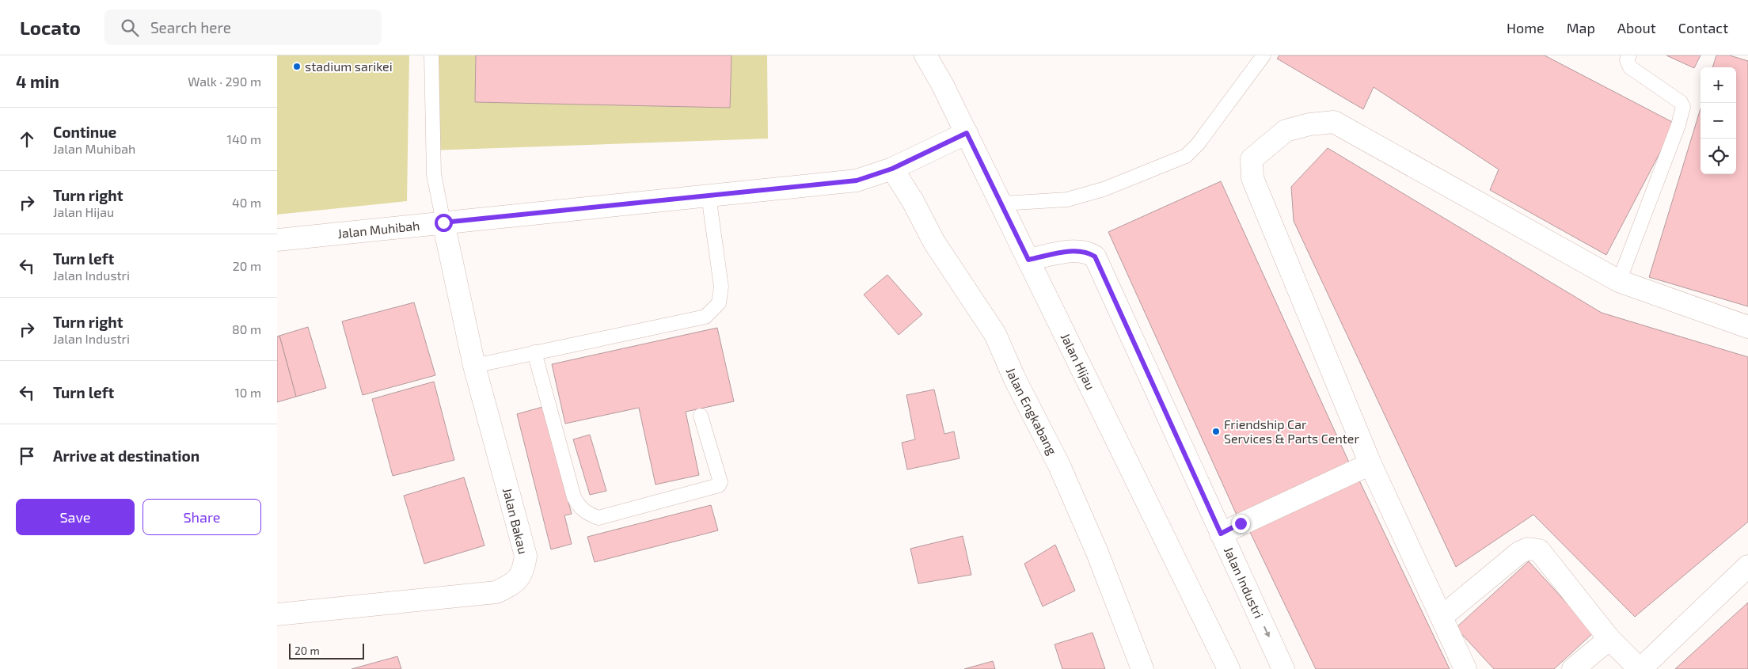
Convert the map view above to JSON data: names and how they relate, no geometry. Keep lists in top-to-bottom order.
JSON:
{
  "streets": {
    "street": [
      "Jalan Muhibah",
      "Jalan Hijau",
      "Jalan Engkabang",
      "Jalan Bakau",
      "Jalan Industri"
    ]
  },
  "crossings": [
    ["Jalan Muhibah", "Jalan Hijau"],
    ["Jalan Muhibah", "Jalan Engkabang"],
    ["Jalan Muhibah", "Jalan Bakau"],
    ["Jalan Hijau", "Jalan Industri"]
  ],
  "places": ["stadium sarikei", "Friendship Car Services & Parts Center"],
  "scale_bar": "20 m",
  "page": {
    "header": "Locato",
    "search": "Search here",
    "nav": [
      "Home",
      "Map",
      "About",
      "Contact"
    ],
    "heading": ["4 min", "Walk · 290 m"],
    "map_buttons": ["+", "−"],
    "list": [
      ["Continue", "Jalan Muhibah", "140 m"],
      ["Turn right", "Jalan Hijau", "40 m"],
      ["Turn left", "Jalan Industri", "20 m"],
      ["Turn right", "Jalan Industri", "80 m"],
      ["Turn left", "10 m"],
      "Arrive at destination"
    ],
    "buttons": ["Save", "Share"],
    "scale": "20 m"
  }
}
